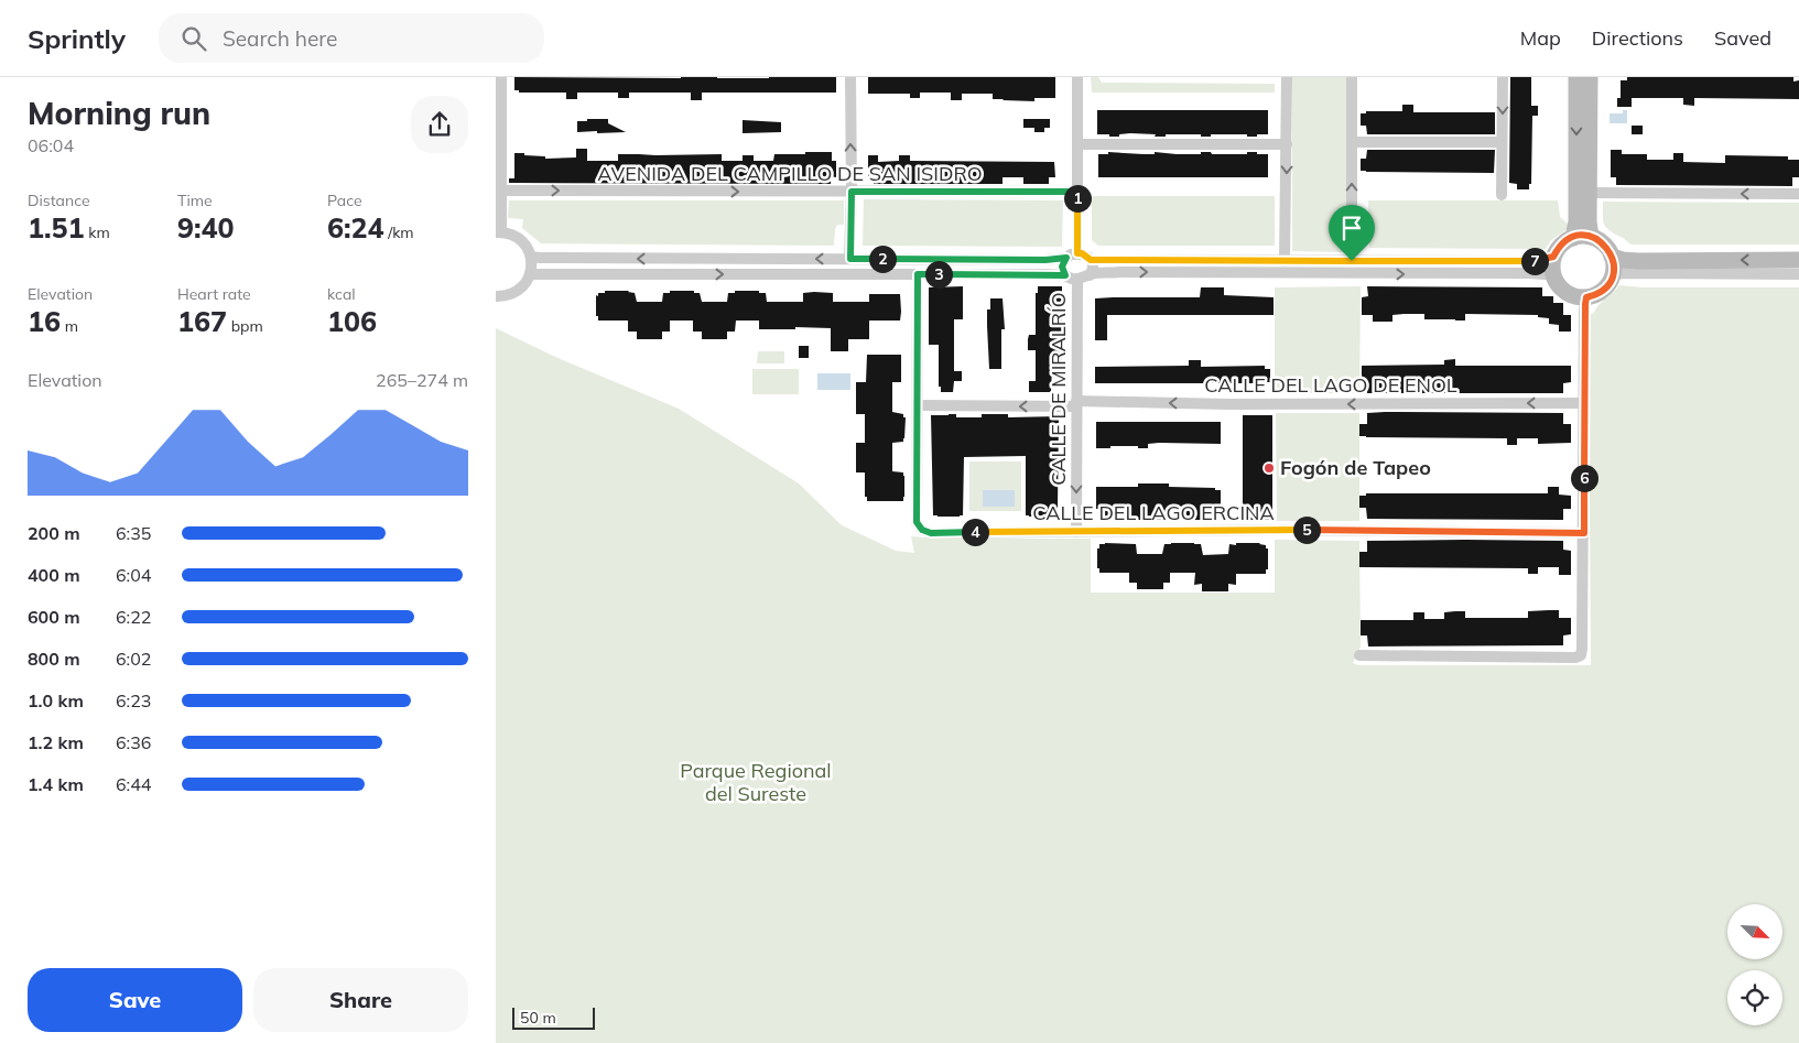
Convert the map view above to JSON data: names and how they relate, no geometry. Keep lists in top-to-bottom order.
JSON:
{
  "streets": {
    "street": [
      "AVENIDA DEL CAMPILLO DE SAN ISIDRO",
      "CALLE DEL LAGO DE ENOL",
      "CALLE DE MIRALRÍO",
      "CALLE DEL LAGO ERCINA"
    ]
  },
  "crossings": [
    ["CALLE DEL LAGO DE ENOL", "CALLE DE MIRALRÍO"],
    ["CALLE DEL LAGO DE ENOL", "CALLE DEL LAGO ERCINA"],
    ["CALLE DE MIRALRÍO", "CALLE DEL LAGO ERCINA"]
  ],
  "one_way": ["CALLE DEL LAGO DE ENOL", "CALLE DE MIRALRÍO"],
  "parks": ["Parque Regional del Sureste"],
  "places": ["Fogón de Tapeo"],
  "scale_bar": "50 m",
  "north": "bottom right",
  "page": {
    "header": "Sprintly",
    "search": "Search here",
    "nav": ["Map", "Directions", "Saved"],
    "heading": ["Morning run", "06:04"],
    "stats": [
      ["Distance", "1.51 km"],
      ["Time", "9:40"],
      ["Pace", "6:24 /km"],
      ["Elevation", "16 m"],
      ["Heart rate", "167 bpm"],
      ["kcal", "106"]
    ],
    "pins": [
      "1",
      "2",
      "7",
      "3",
      "6",
      "5",
      "4"
    ],
    "chart": ["Elevation", "265–274 m"],
    "list": [
      {
        "name": "200 m",
        "note": "6:35"
      },
      {
        "name": "400 m",
        "note": "6:04"
      },
      {
        "name": "600 m",
        "note": "6:22"
      },
      {
        "name": "800 m",
        "note": "6:02"
      },
      {
        "name": "1.0 km",
        "note": "6:23"
      },
      {
        "name": "1.2 km",
        "note": "6:36"
      },
      {
        "name": "1.4 km",
        "note": "6:44"
      }
    ],
    "buttons": ["Save", "Share"],
    "scale": "50 m"
  }
}
